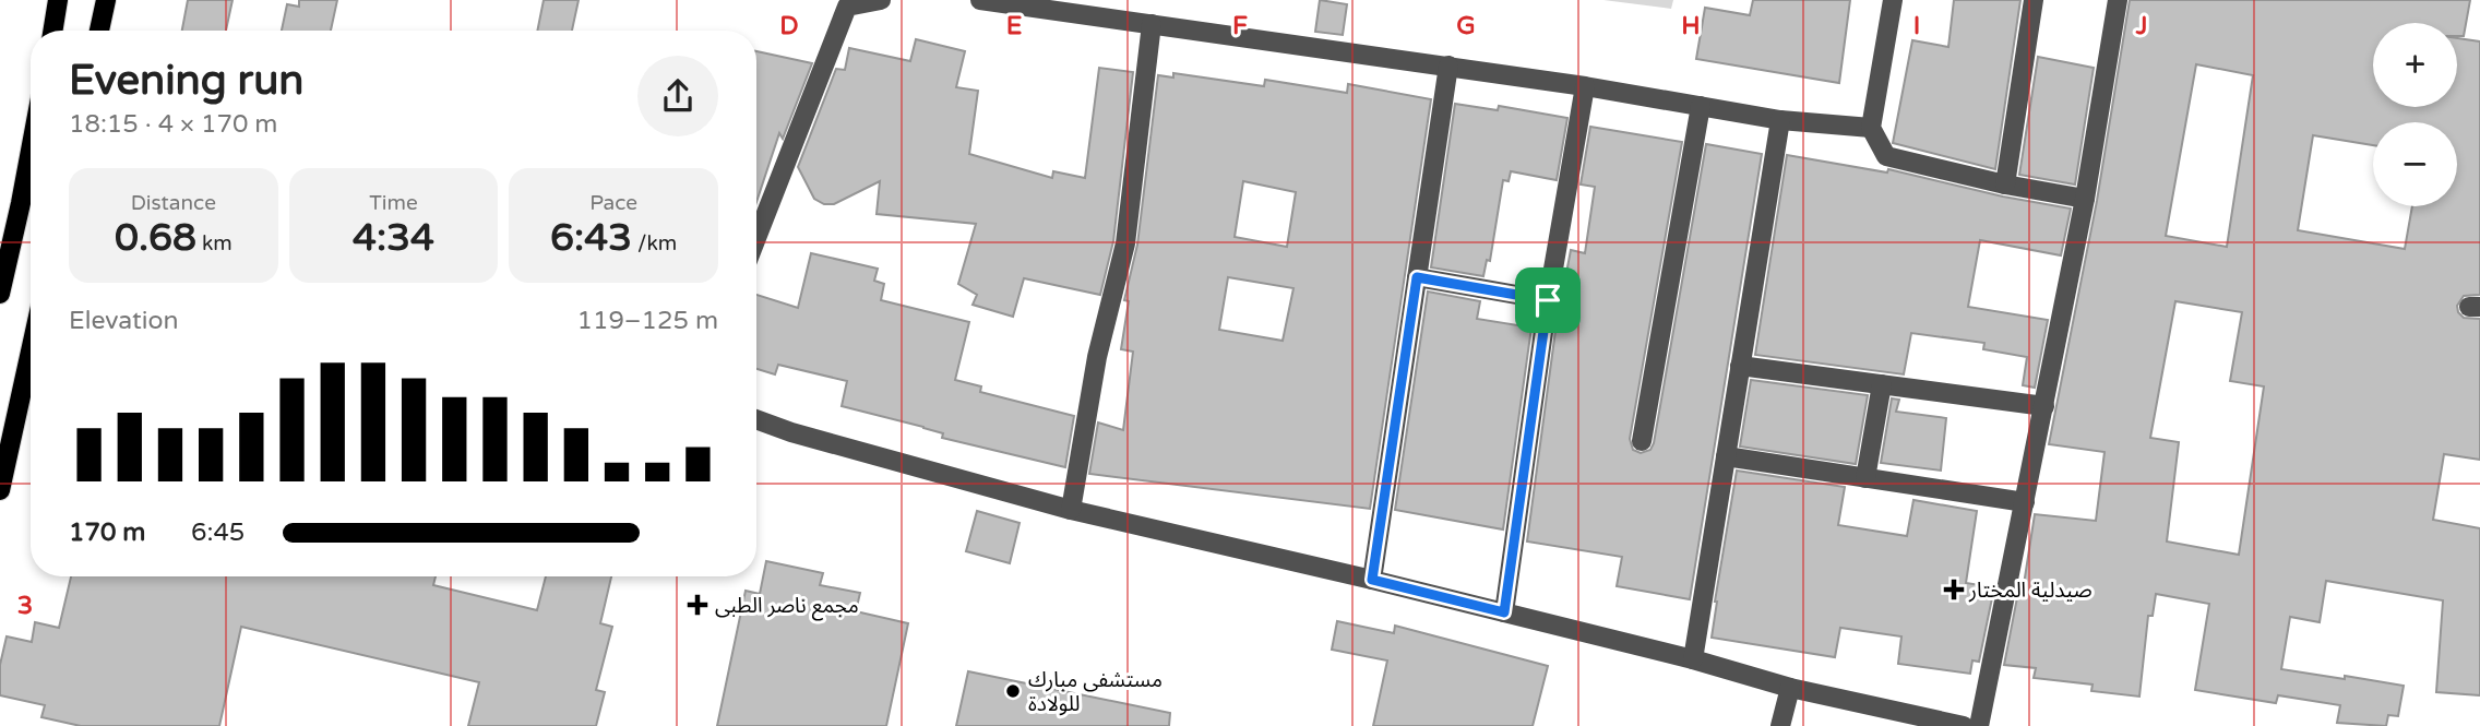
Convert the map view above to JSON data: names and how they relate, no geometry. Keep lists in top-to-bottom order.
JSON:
{
  "places": {
    "health": ["صيدلية المختار", "مجمع ناصر الطبى"],
    "other": ["مستشفى مبارك للولادة"]
  },
  "page": {
    "map_buttons": ["+", "−"],
    "heading": ["Evening run", "18:15 · 4 × 170 m"],
    "stats": [
      ["Distance", "0.68 km"],
      ["Time", "4:34"],
      ["Pace", "6:43 /km"]
    ],
    "chart": ["Elevation", "119–125 m"],
    "list": [
      {
        "name": "170 m",
        "note": "6:45"
      }
    ]
  },
  "grid": {
    "columns": [
      "D",
      "E",
      "F",
      "G",
      "H",
      "I",
      "J"
    ],
    "rows": ["3"]
  }
}
